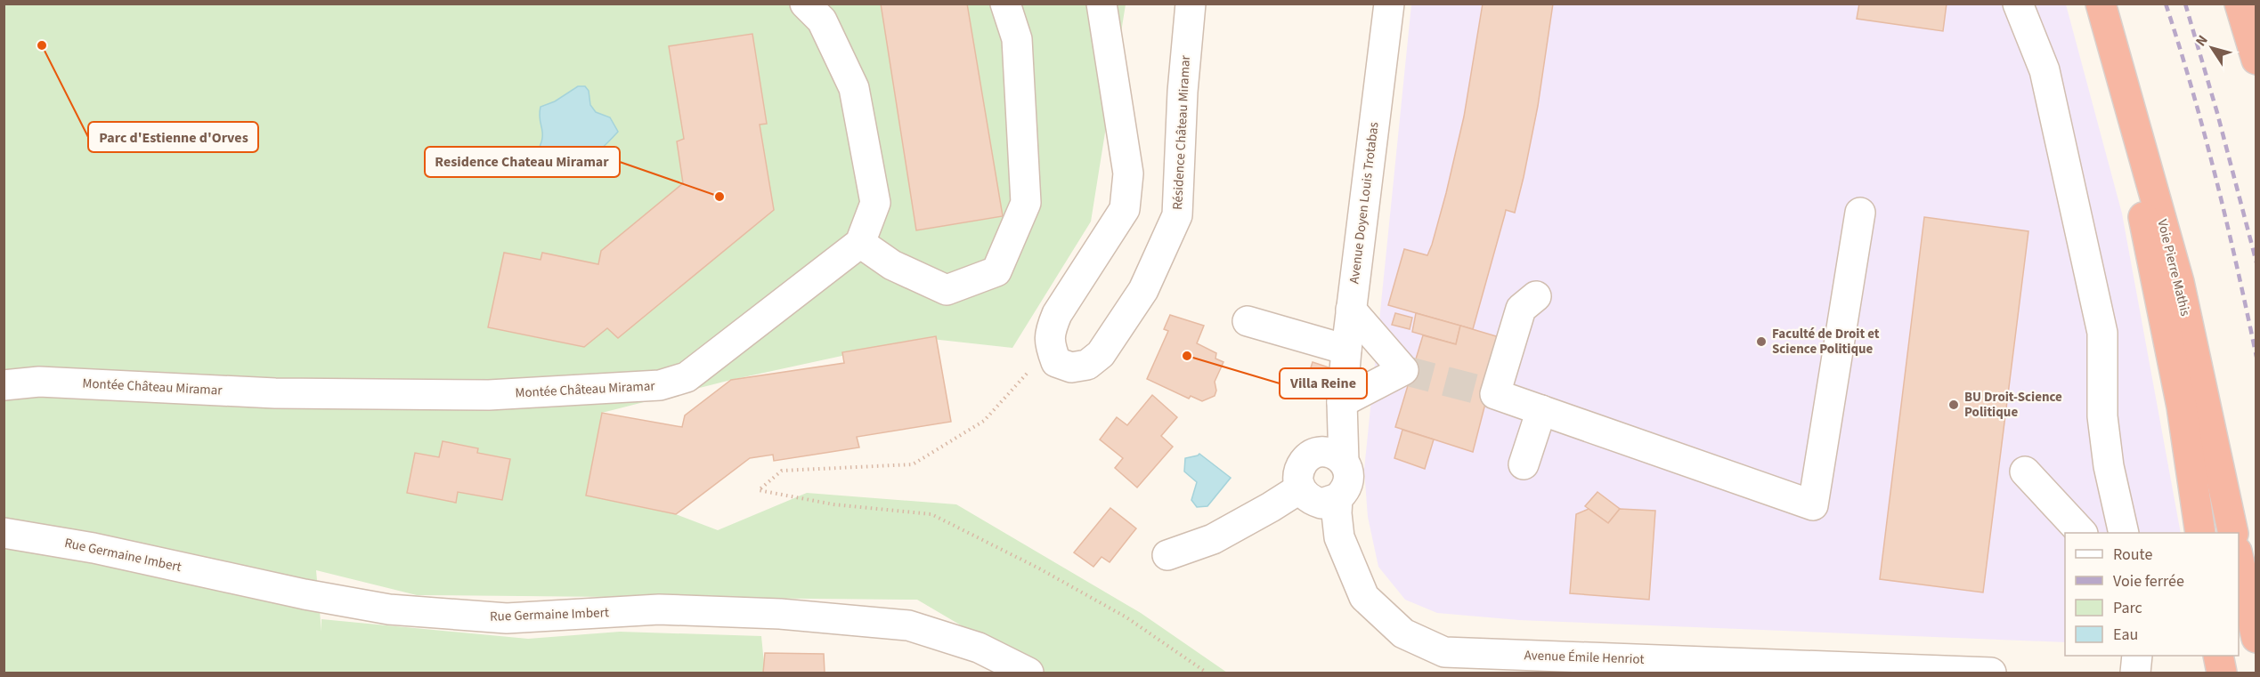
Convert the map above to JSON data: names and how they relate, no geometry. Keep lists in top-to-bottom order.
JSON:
{
  "streets": {
    "highway": ["Voie Pierre Mathis"],
    "street": [
      "Résidence Château Miramar",
      "Avenue Doyen Louis Trotabas",
      "Montée Château Miramar",
      "Rue Germaine Imbert",
      "Avenue Émile Henriot"
    ]
  },
  "crossings": [
    ["Avenue Doyen Louis Trotabas", "Avenue Émile Henriot"]
  ],
  "places": [
    "Parc d'Estienne d'Orves",
    "Residence Chateau Miramar",
    "Faculté de Droit et Science Politique",
    "Villa Reine",
    "BU Droit-Science Politique"
  ],
  "legend": [
    "Route",
    "Voie ferrée",
    "Parc",
    "Eau"
  ],
  "north": "top left"
}
